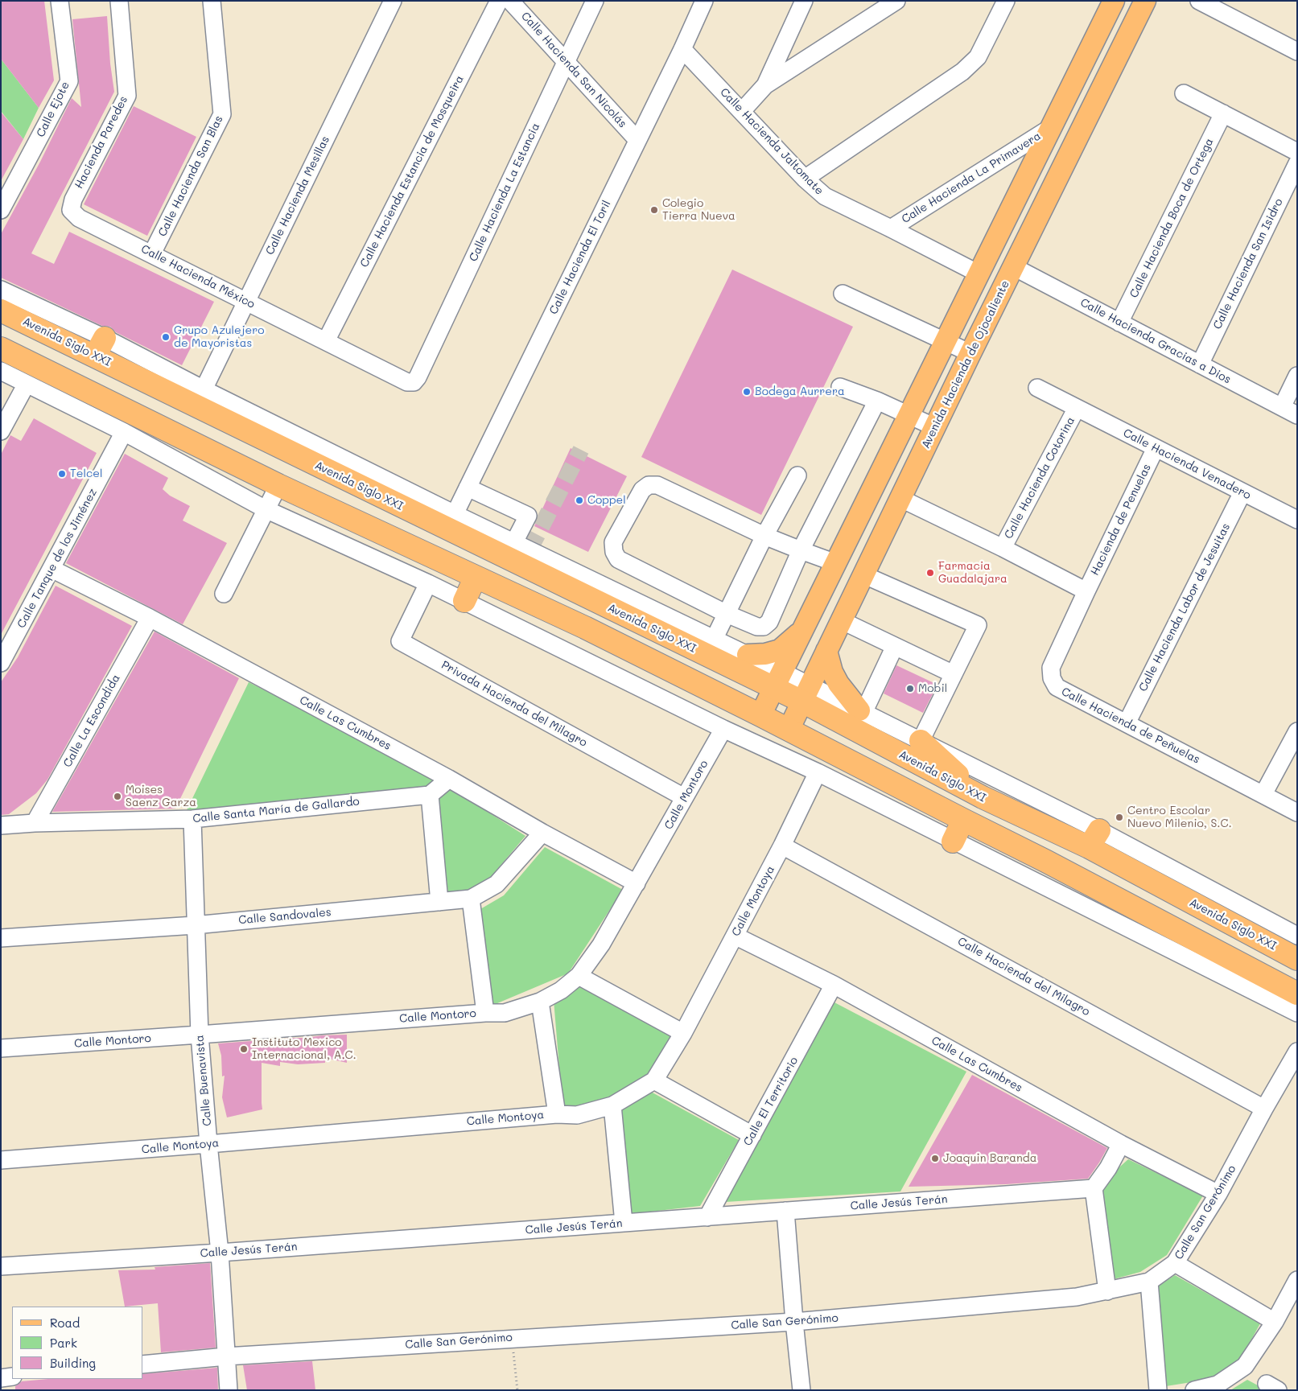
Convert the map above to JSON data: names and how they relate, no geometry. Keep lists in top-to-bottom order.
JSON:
{
  "streets": {
    "highway": ["Avenida Siglo XXI"],
    "main road": ["Avenida Hacienda de Ojocaliente"],
    "street": [
      "Calle Hacienda San Nicolás",
      "Calle Ejote",
      "Calle Hacienda Jaltomate",
      "Hacienda Paredes",
      "Calle Hacienda Estancia de Mosqueira",
      "Calle Hacienda San Blas",
      "Calle Hacienda La Primavera",
      "Calle Hacienda La Estancia",
      "Calle Hacienda Mesillas",
      "Calle Hacienda Boca de Ortega",
      "Calle Hacienda El Toril",
      "Calle Hacienda San Isidro",
      "Calle Hacienda México",
      "Calle Hacienda Gracias a Dios",
      "Calle Hacienda Venadero",
      "Calle Hacienda Cotorina",
      "Hacienda de Penuelas",
      "Calle Tanque de los Jiménez",
      "Calle Hacienda Labor de Jesuitas",
      "Privada Hacienda del Milagro",
      "Calle La Escondida",
      "Calle Las Cumbres",
      "Calle Hacienda de Peñuelas",
      "Calle Montoro",
      "Calle Santa María de Gallardo",
      "Calle Montoya",
      "Calle Sandovales",
      "Calle Hacienda del Milagro",
      "Calle Buenavista",
      "Calle El Territorio",
      "Calle Jesús Terán",
      "Calle San Gerónimo"
    ]
  },
  "crossings": [
    ["Calle Hacienda San Nicolás", "Calle Hacienda La Estancia"],
    ["Calle Hacienda San Nicolás", "Calle Hacienda El Toril"],
    ["Calle Hacienda Jaltomate", "Calle Hacienda La Primavera"],
    ["Calle Hacienda Jaltomate", "Calle Hacienda El Toril"],
    ["Hacienda Paredes", "Calle Hacienda México"],
    ["Calle Hacienda Estancia de Mosqueira", "Calle Hacienda México"],
    ["Calle Hacienda San Blas", "Calle Hacienda México"],
    ["Calle Hacienda La Estancia", "Calle Hacienda México"],
    ["Calle Hacienda Mesillas", "Calle Hacienda México"],
    ["Calle Hacienda Mesillas", "Avenida Siglo XXI"],
    ["Calle Hacienda Boca de Ortega", "Calle Hacienda Gracias a Dios"],
    ["Calle Hacienda El Toril", "Avenida Siglo XXI"],
    ["Calle Hacienda San Isidro", "Calle Hacienda Gracias a Dios"],
    ["Calle Hacienda Gracias a Dios", "Avenida Hacienda de Ojocaliente"],
    ["Avenida Siglo XXI", "Avenida Hacienda de Ojocaliente"],
    ["Calle Hacienda Venadero", "Calle Hacienda Cotorina"],
    ["Calle Hacienda Venadero", "Hacienda de Penuelas"],
    ["Calle Hacienda Venadero", "Calle Hacienda Labor de Jesuitas"],
    ["Hacienda de Penuelas", "Calle Hacienda de Peñuelas"],
    ["Calle Tanque de los Jiménez", "Calle Las Cumbres"],
    ["Calle Hacienda Labor de Jesuitas", "Calle Hacienda de Peñuelas"],
    ["Privada Hacienda del Milagro", "Calle Montoro"],
    ["Calle La Escondida", "Calle Las Cumbres"],
    ["Calle La Escondida", "Calle Santa María de Gallardo"],
    ["Calle Las Cumbres", "Calle Montoro"],
    ["Calle Las Cumbres", "Calle Montoya"],
    ["Calle Las Cumbres", "Calle Sandovales"],
    ["Calle Las Cumbres", "Calle El Territorio"],
    ["Calle Las Cumbres", "Calle San Gerónimo"],
    ["Calle Montoro", "Calle Buenavista"],
    ["Calle Santa María de Gallardo", "Calle Buenavista"],
    ["Calle Montoya", "Calle Hacienda del Milagro"],
    ["Calle Montoya", "Calle Buenavista"],
    ["Calle Sandovales", "Calle Buenavista"],
    ["Calle Hacienda del Milagro", "Calle San Gerónimo"],
    ["Calle Buenavista", "Calle Jesús Terán"],
    ["Calle Buenavista", "Calle San Gerónimo"],
    ["Calle El Territorio", "Calle Jesús Terán"]
  ],
  "places": [
    "Colegio Tierra Nueva",
    "Grupo Azulejero de Mayoristas",
    "Bodega Aurrera",
    "Telcel",
    "Coppel",
    "Farmacia Guadalajara",
    "Mobil",
    "Moises Saenz Garza",
    "Centro Escolar Nuevo Milenio, S.C.",
    "Instituto Mexico Internacional, A.C.",
    "Joaquin Baranda"
  ],
  "legend": ["Road", "Park", "Building"]
}
